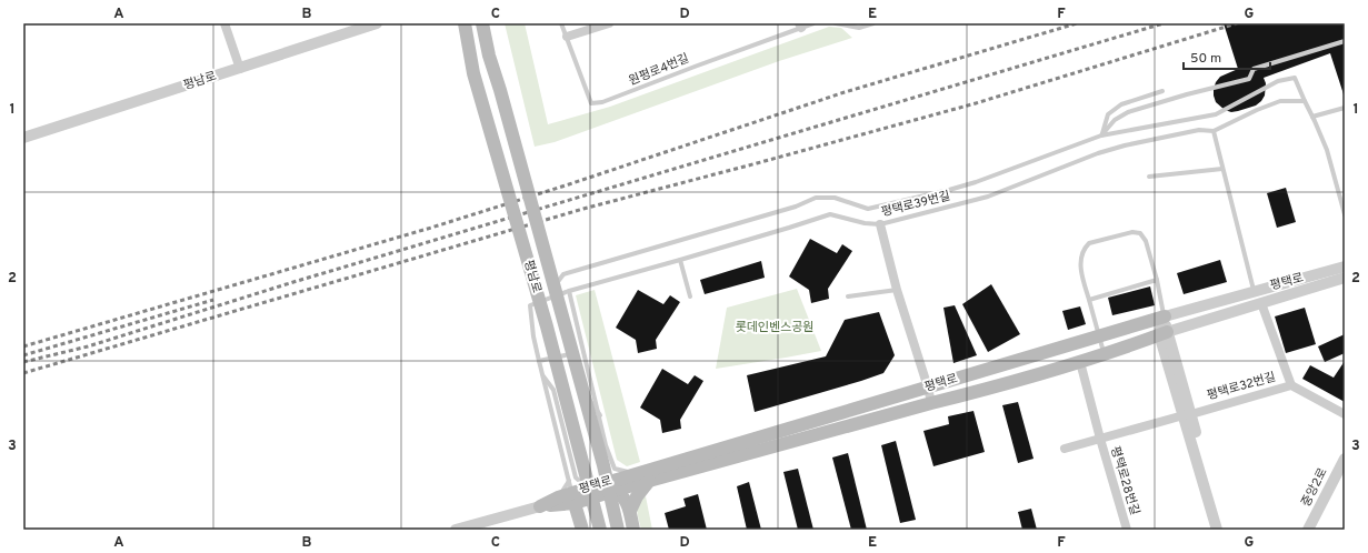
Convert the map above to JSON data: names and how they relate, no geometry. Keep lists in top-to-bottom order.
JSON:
{
  "streets": {
    "main road": ["평남로", "평택로"],
    "street": ["평택로32번길", "평택로28번길", "중앙2로"],
    "lane": ["원평로4번길", "평택로39번길"]
  },
  "crossings": [
    ["평택로", "평택로28번길"],
    ["평택로32번길", "평택로28번길"]
  ],
  "parks": ["롯데인벤스공원"],
  "scale_bar": "50 m",
  "grid": {
    "columns": [
      "A",
      "B",
      "C",
      "D",
      "E",
      "F",
      "G"
    ],
    "rows": ["1", "2", "3"]
  }
}
